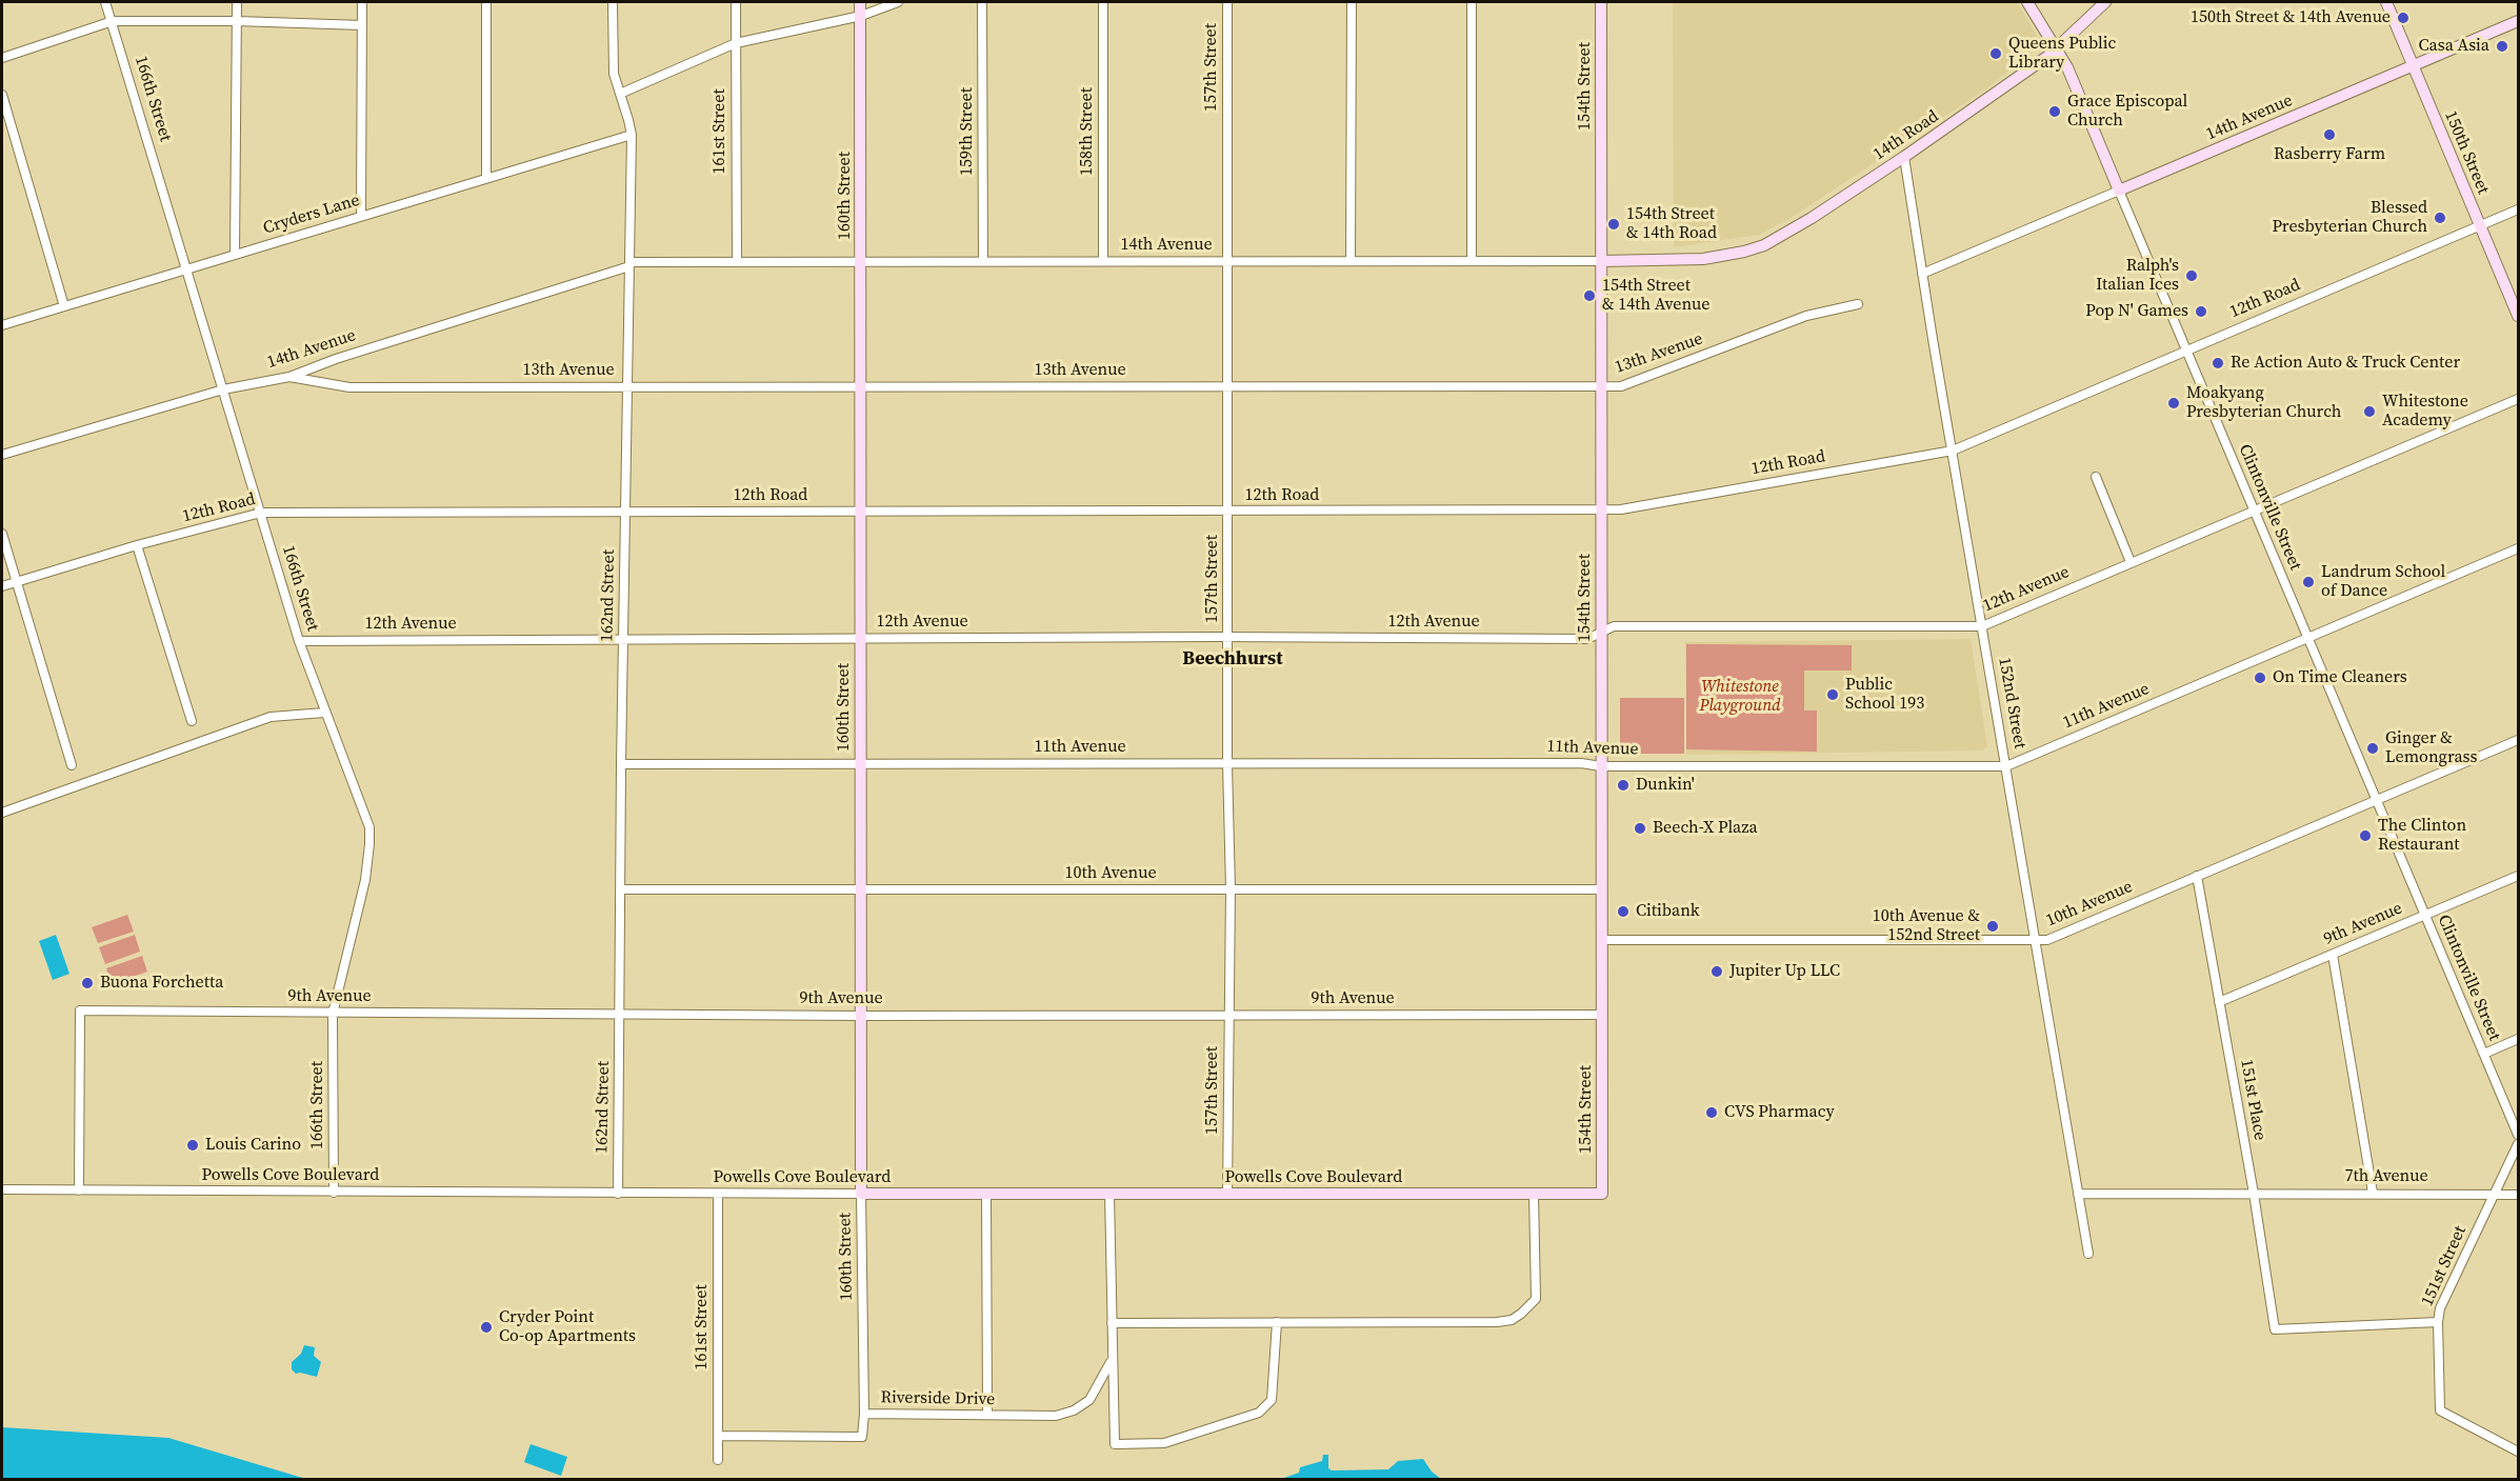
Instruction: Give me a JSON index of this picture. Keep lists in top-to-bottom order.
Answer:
{
  "streets": {
    "street": [
      "157th Street",
      "154th Street",
      "166th Street",
      "14th Avenue",
      "161st Street",
      "159th Street",
      "158th Street",
      "14th Road",
      "150th Street",
      "160th Street",
      "Cryders Lane",
      "12th Road",
      "13th Avenue",
      "Clintonville Street",
      "12th Avenue",
      "162nd Street",
      "152nd Street",
      "11th Avenue",
      "10th Avenue",
      "9th Avenue",
      "151st Place",
      "Powells Cove Boulevard",
      "7th Avenue",
      "151st Street",
      "Riverside Drive"
    ]
  },
  "crossings": [
    ["157th Street", "14th Avenue"],
    ["157th Street", "12th Road"],
    ["157th Street", "13th Avenue"],
    ["157th Street", "12th Avenue"],
    ["157th Street", "11th Avenue"],
    ["157th Street", "10th Avenue"],
    ["157th Street", "9th Avenue"],
    ["157th Street", "Powells Cove Boulevard"],
    ["154th Street", "14th Avenue"],
    ["154th Street", "12th Road"],
    ["154th Street", "13th Avenue"],
    ["154th Street", "12th Avenue"],
    ["154th Street", "11th Avenue"],
    ["154th Street", "10th Avenue"],
    ["154th Street", "9th Avenue"],
    ["154th Street", "Powells Cove Boulevard"],
    ["166th Street", "14th Avenue"],
    ["166th Street", "Cryders Lane"],
    ["166th Street", "12th Road"],
    ["166th Street", "12th Avenue"],
    ["166th Street", "9th Avenue"],
    ["166th Street", "Powells Cove Boulevard"],
    ["14th Avenue", "161st Street"],
    ["14th Avenue", "159th Street"],
    ["14th Avenue", "158th Street"],
    ["14th Avenue", "14th Road"],
    ["14th Avenue", "150th Street"],
    ["14th Avenue", "160th Street"],
    ["14th Avenue", "13th Avenue"],
    ["14th Avenue", "Clintonville Street"],
    ["14th Avenue", "162nd Street"],
    ["14th Avenue", "152nd Street"],
    ["161st Street", "Powells Cove Boulevard"],
    ["161st Street", "Riverside Drive"],
    ["14th Road", "Clintonville Street"],
    ["14th Road", "152nd Street"],
    ["150th Street", "12th Road"],
    ["160th Street", "12th Road"],
    ["160th Street", "13th Avenue"],
    ["160th Street", "12th Avenue"],
    ["160th Street", "11th Avenue"],
    ["160th Street", "10th Avenue"],
    ["160th Street", "9th Avenue"],
    ["160th Street", "Powells Cove Boulevard"],
    ["160th Street", "Riverside Drive"],
    ["Cryders Lane", "162nd Street"],
    ["12th Road", "Clintonville Street"],
    ["12th Road", "162nd Street"],
    ["12th Road", "152nd Street"],
    ["13th Avenue", "162nd Street"],
    ["Clintonville Street", "12th Avenue"],
    ["Clintonville Street", "11th Avenue"],
    ["Clintonville Street", "10th Avenue"],
    ["Clintonville Street", "9th Avenue"],
    ["12th Avenue", "162nd Street"],
    ["12th Avenue", "152nd Street"],
    ["162nd Street", "11th Avenue"],
    ["162nd Street", "10th Avenue"],
    ["162nd Street", "9th Avenue"],
    ["162nd Street", "Powells Cove Boulevard"],
    ["152nd Street", "11th Avenue"],
    ["152nd Street", "10th Avenue"],
    ["10th Avenue", "151st Place"],
    ["9th Avenue", "151st Place"],
    ["9th Avenue", "Powells Cove Boulevard"],
    ["151st Place", "7th Avenue"],
    ["151st Place", "151st Street"],
    ["7th Avenue", "151st Street"]
  ],
  "districts": ["Beechhurst"],
  "parks": ["Whitestone Playground"],
  "places": [
    "150th Street & 14th Avenue",
    "Casa Asia",
    "Queens Public Library",
    "Grace Episcopal Church",
    "Rasberry Farm",
    "Blessed Presbyterian Church",
    "154th Street & 14th Road",
    "Ralph's Italian Ices",
    "154th Street & 14th Avenue",
    "Pop N' Games",
    "Re Action Auto & Truck Center",
    "Moakyang Presbyterian Church",
    "Whitestone Academy",
    "Landrum School of Dance",
    "On Time Cleaners",
    "Public School 193",
    "Ginger & Lemongrass",
    "Dunkin'",
    "Beech-X Plaza",
    "The Clinton Restaurant",
    "Citibank",
    "10th Avenue & 152nd Street",
    "Jupiter Up LLC",
    "Buona Forchetta",
    "CVS Pharmacy",
    "Louis Carino",
    "Cryder Point Co-op Apartments"
  ]
}
